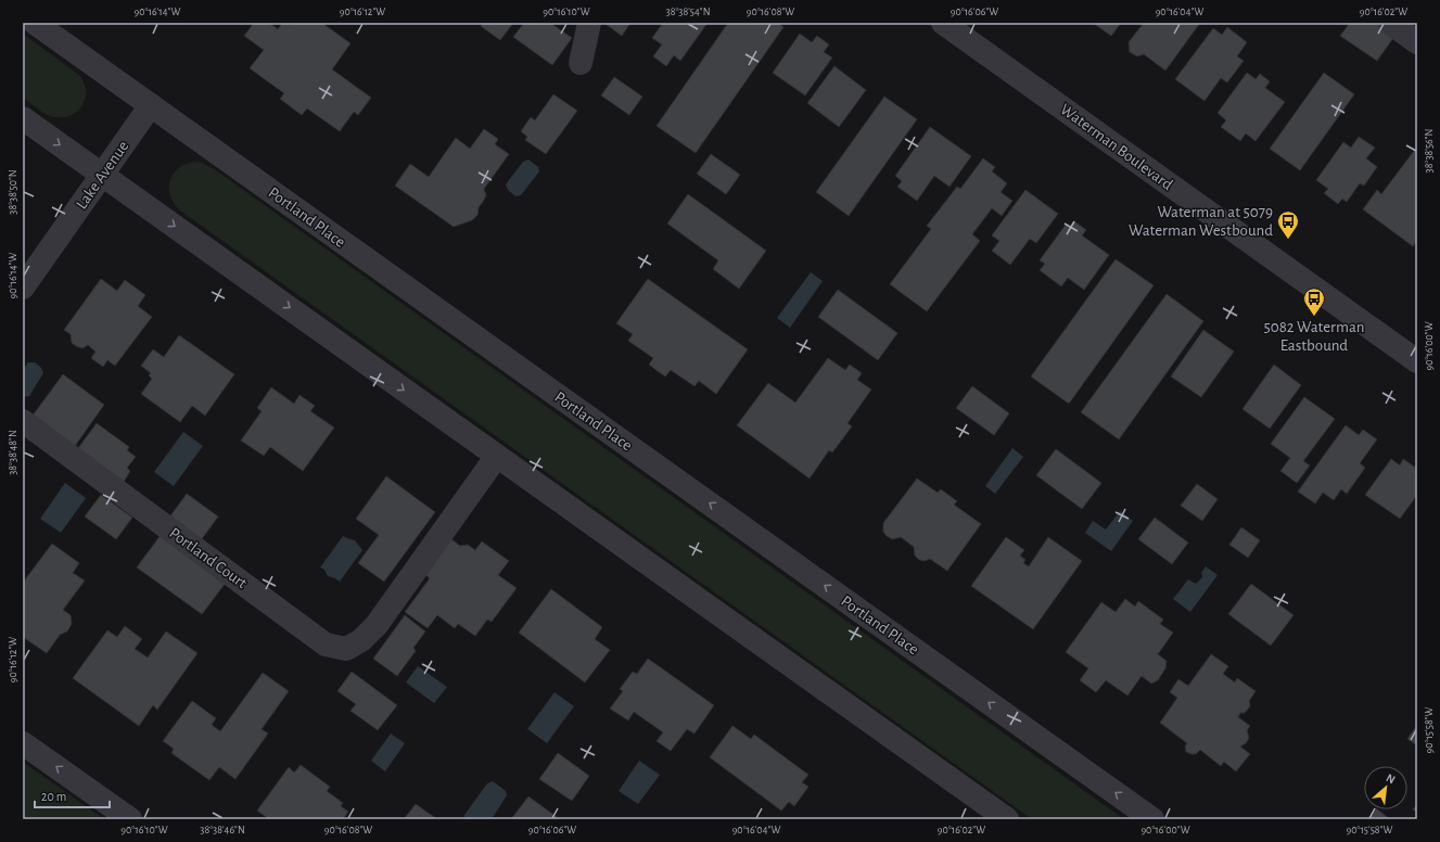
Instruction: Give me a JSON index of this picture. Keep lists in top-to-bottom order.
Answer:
{
  "streets": {
    "street": [
      "Waterman Boulevard",
      "Lake Avenue",
      "Portland Place",
      "Portland Court"
    ]
  },
  "crossings": [
    ["Lake Avenue", "Portland Place"]
  ],
  "places": {
    "bus stop": ["Waterman at 5079 Waterman Westbound", "5082 Waterman Eastbound"]
  },
  "scale_bar": "20 m",
  "north": "top right",
  "coordinates": [
    "90°16'14\"W",
    "90°16'12\"W",
    "90°16'10\"W",
    "38°38'54\"N",
    "90°16'08\"W",
    "90°16'06\"W",
    "90°16'04\"W",
    "90°16'02\"W",
    "38°38'56\"N",
    "38°38'50\"N",
    "90°16'00\"W",
    "38°38'48\"N",
    "90°15'58\"W",
    "38°38'46\"N"
  ]
}
